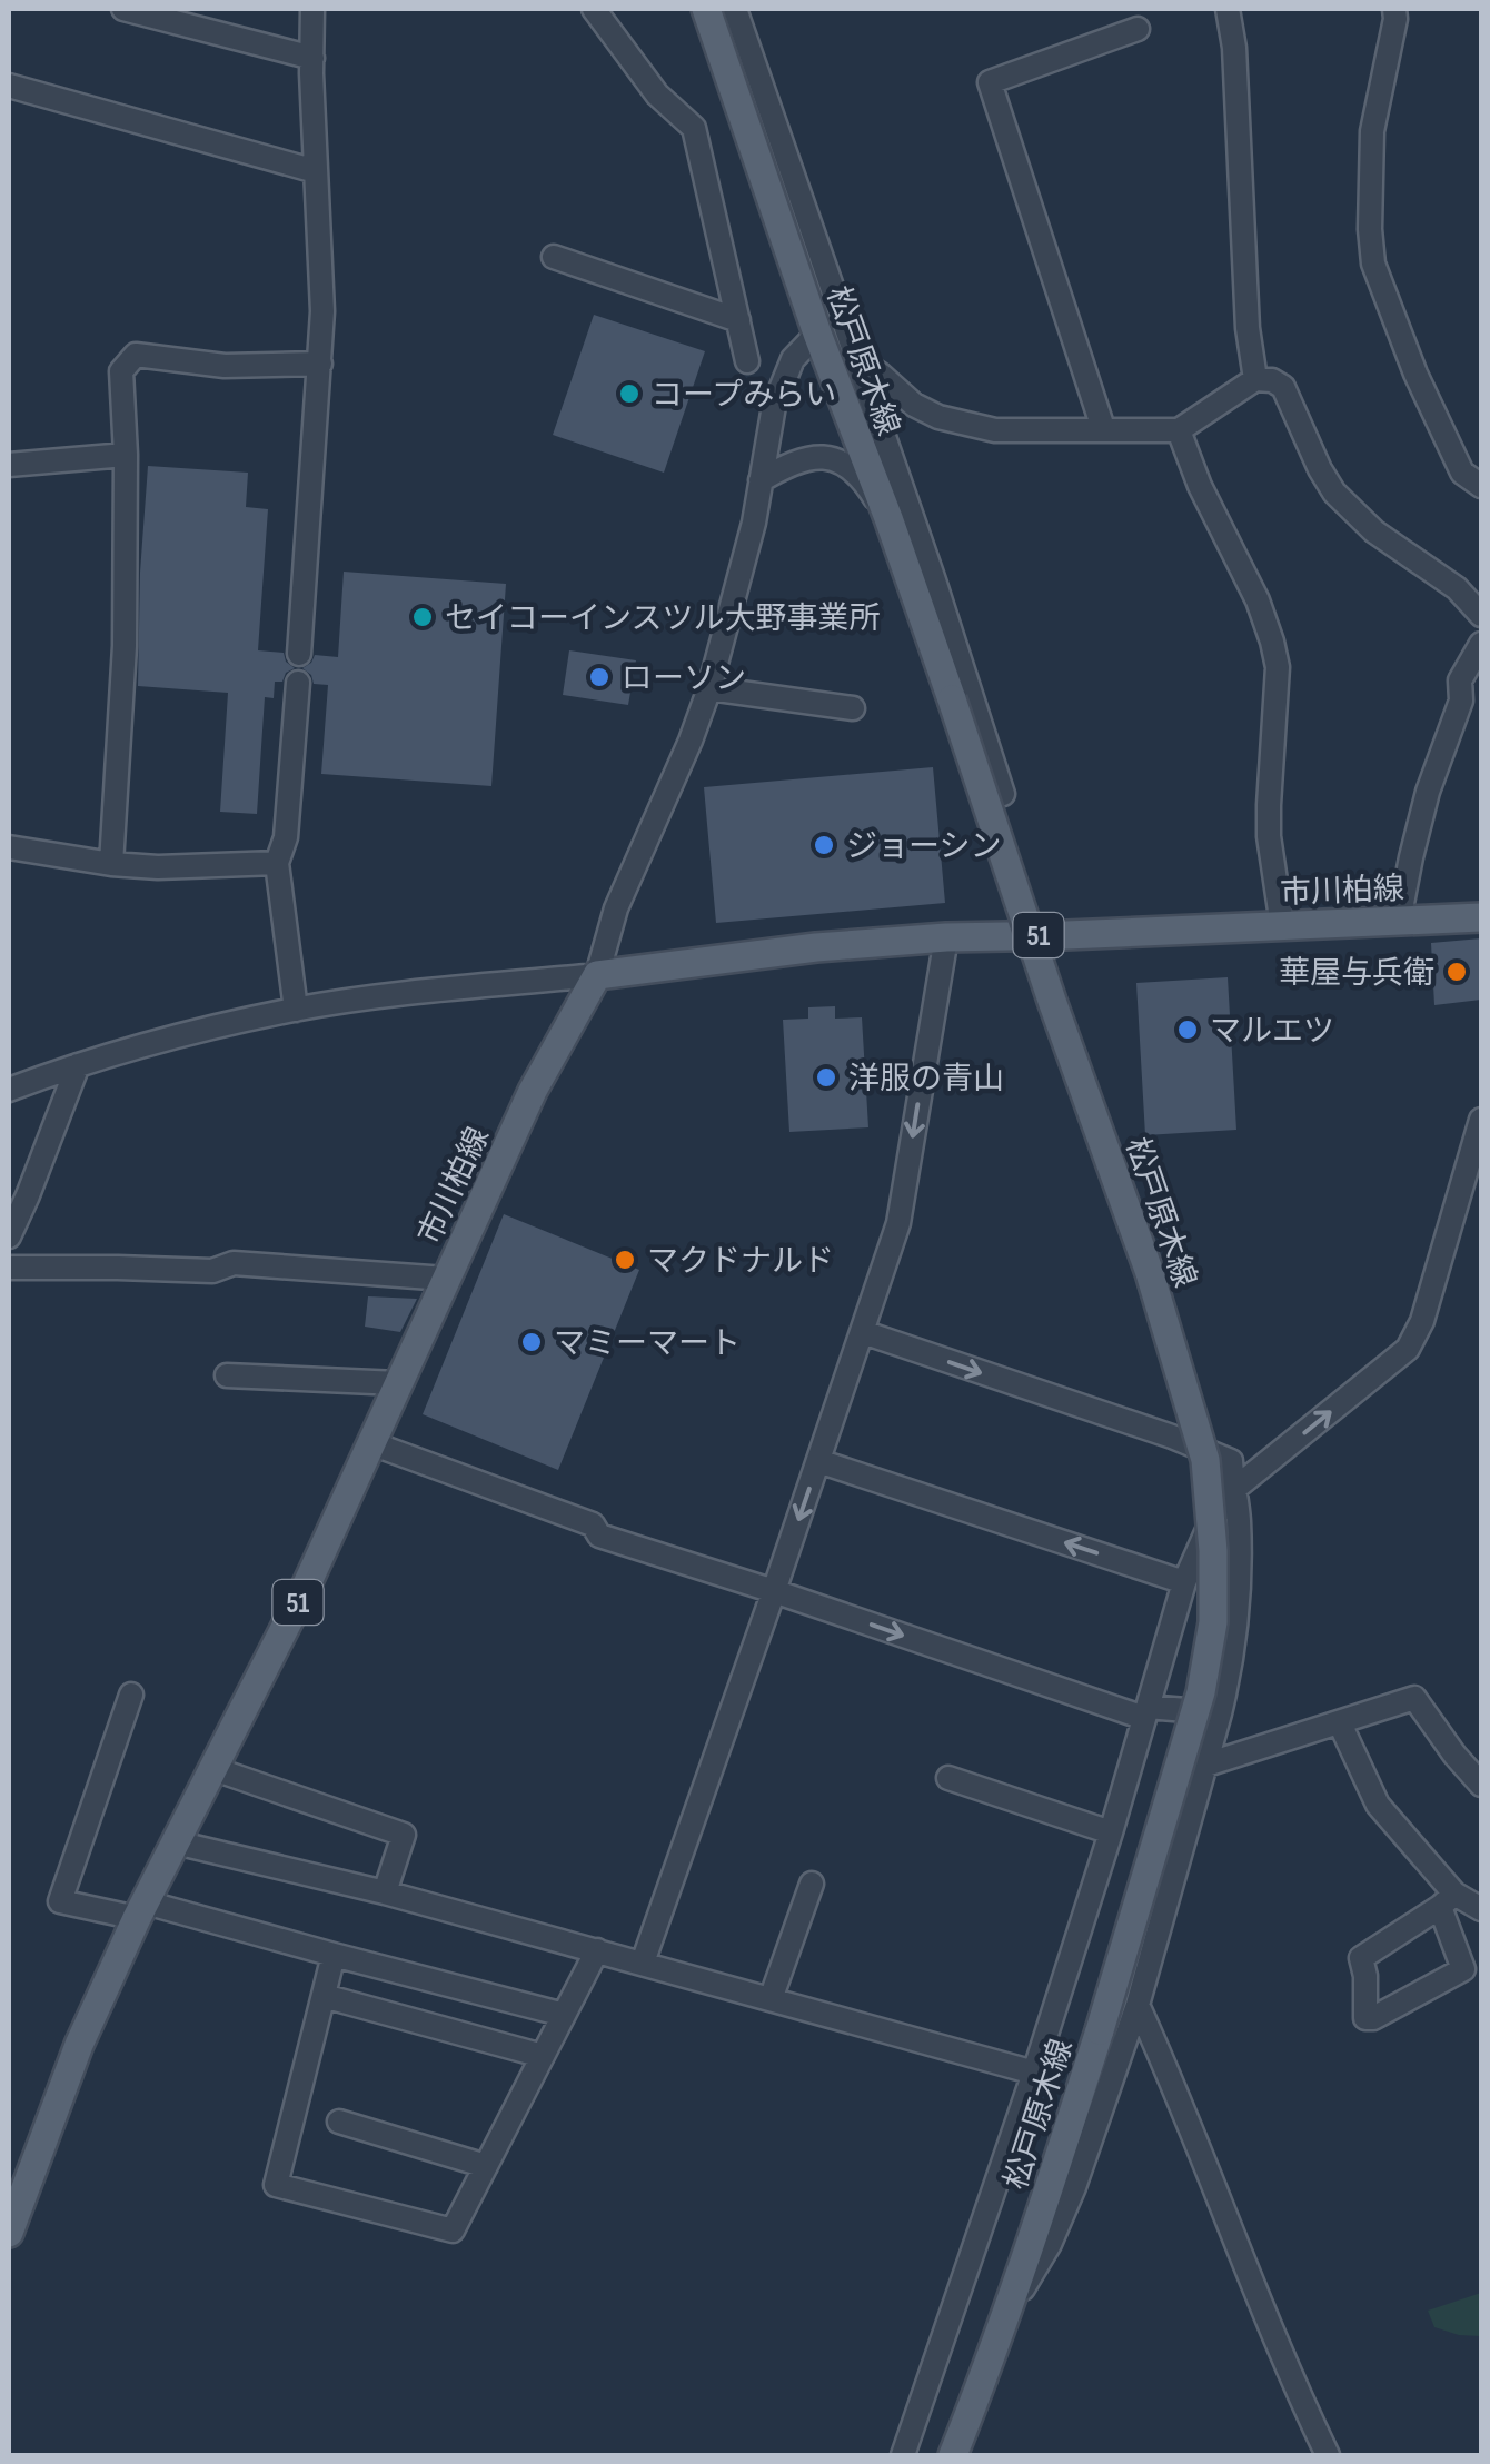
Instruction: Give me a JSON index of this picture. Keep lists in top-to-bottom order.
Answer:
{
  "streets": {
    "main road": ["松戸原木線", "市川柏線", "51"]
  },
  "places": [
    "コープみらい",
    "セイコーインスツル大野事業所",
    "ローソン",
    "ジョーシン",
    "華屋与兵衛",
    "マルエツ",
    "洋服の青山",
    "マクドナルド",
    "マミーマート"
  ]
}
